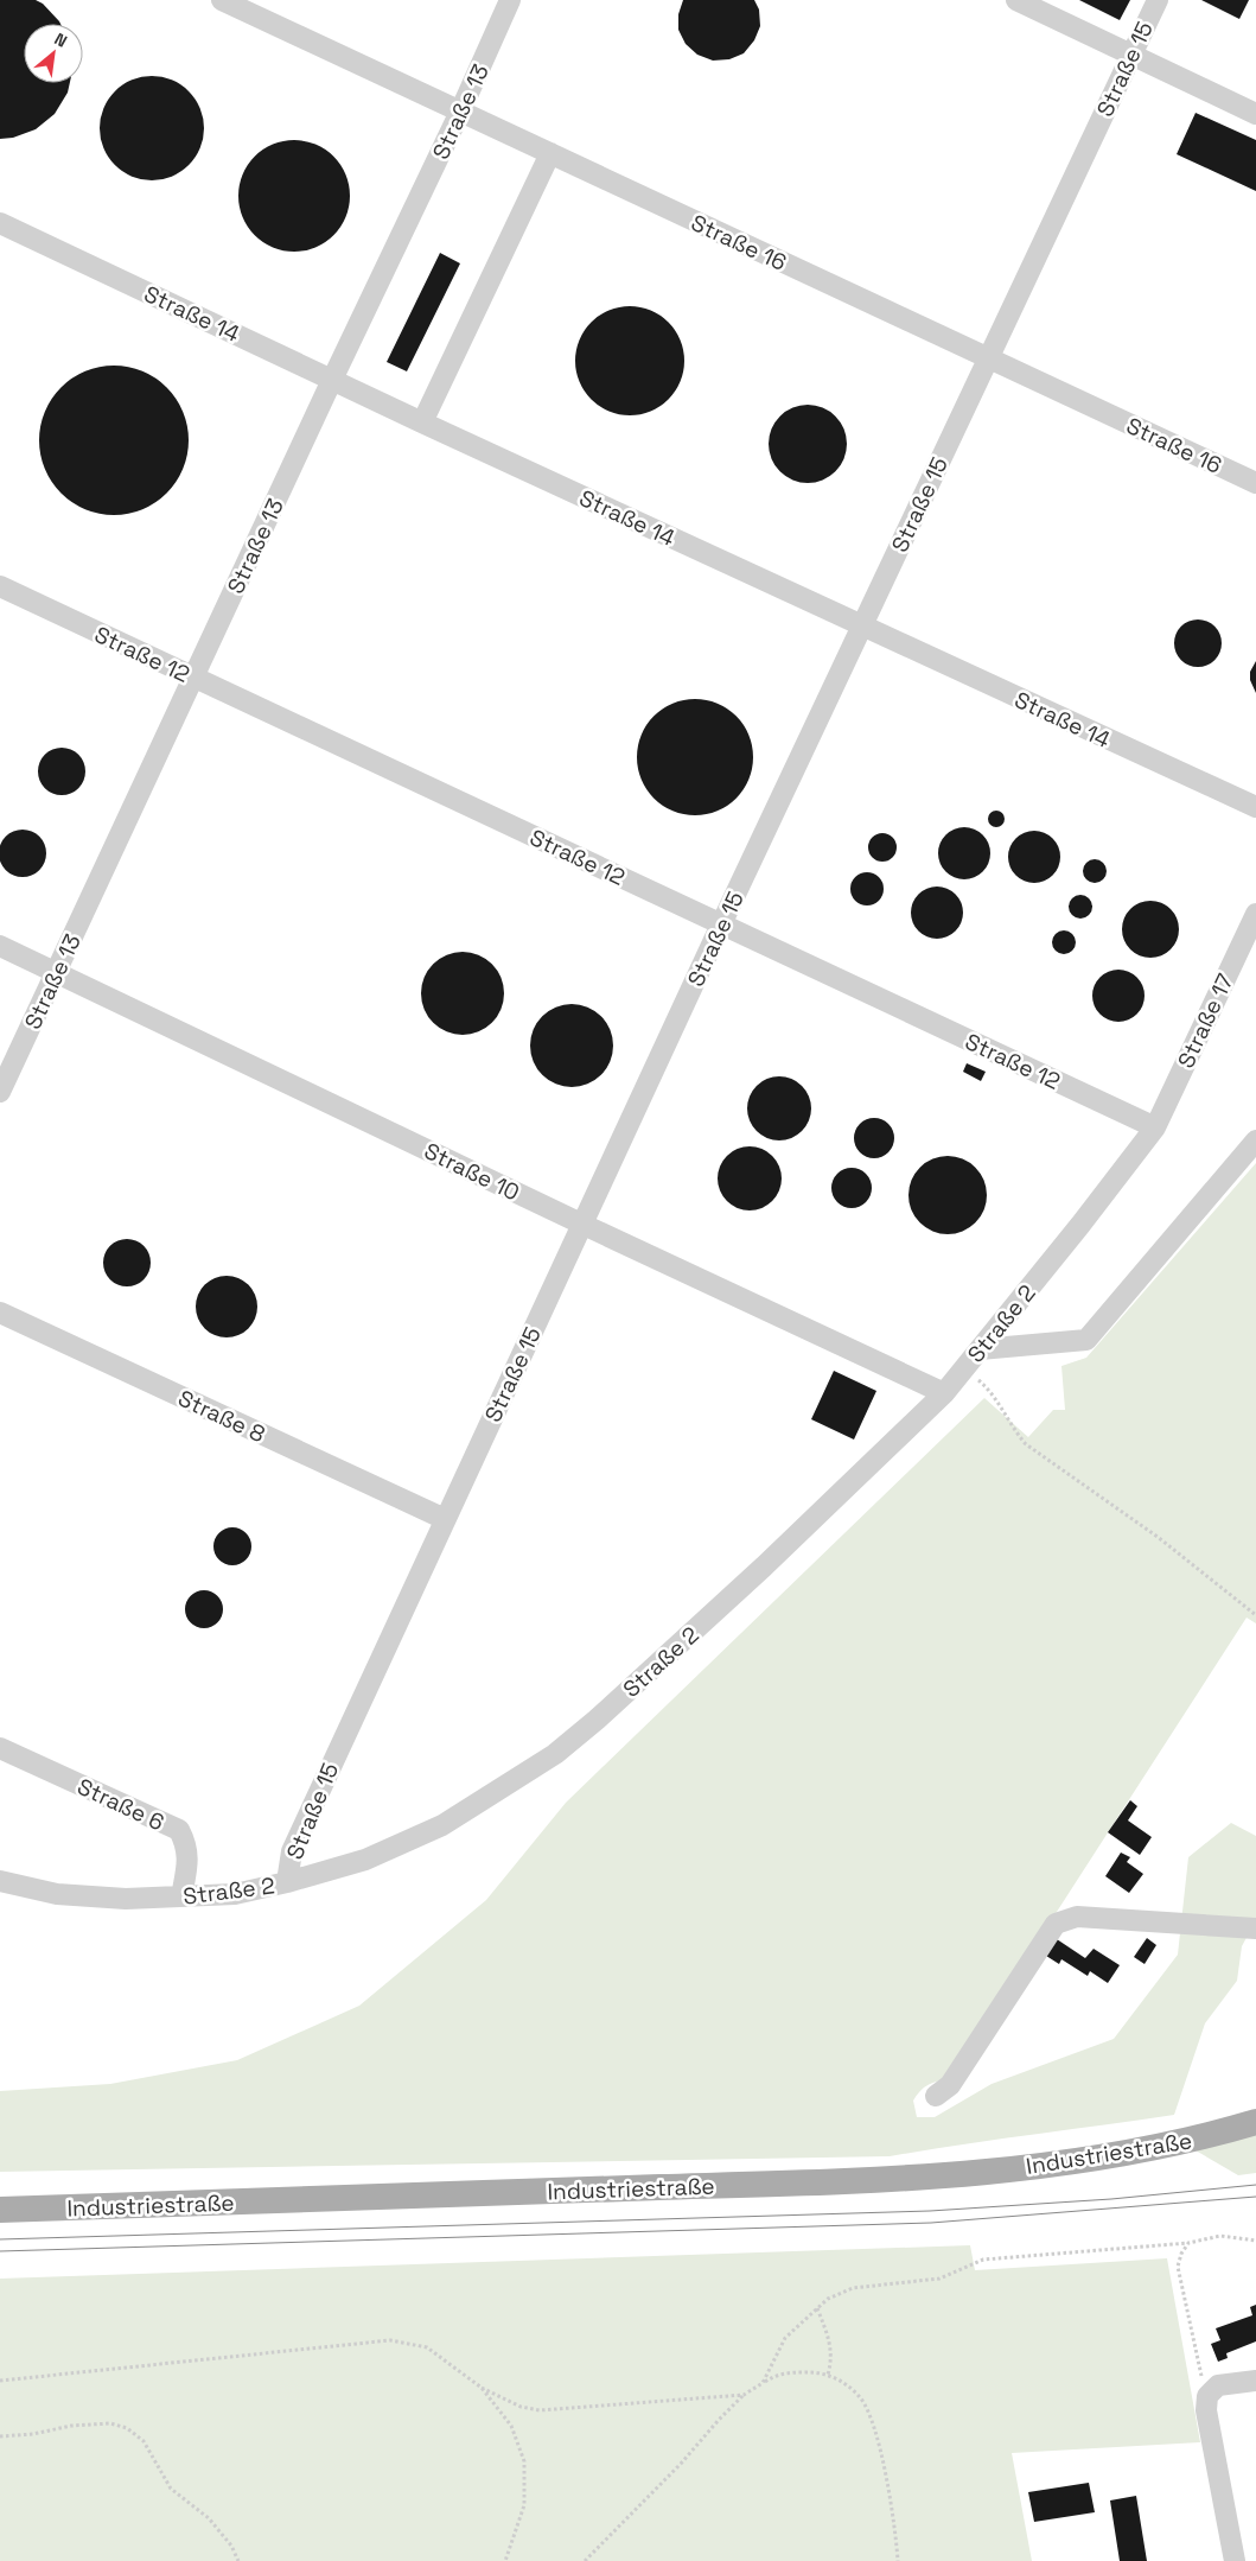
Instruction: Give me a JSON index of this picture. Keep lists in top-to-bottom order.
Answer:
{
  "streets": {
    "main road": ["Industriestraße"],
    "street": [
      "Straße 15",
      "Straße 13",
      "Straße 16",
      "Straße 14",
      "Straße 12",
      "Straße 17",
      "Straße 10",
      "Straße 2",
      "Straße 8",
      "Straße 6"
    ]
  },
  "crossings": [
    ["Straße 15", "Straße 16"],
    ["Straße 15", "Straße 14"],
    ["Straße 15", "Straße 12"],
    ["Straße 15", "Straße 10"],
    ["Straße 15", "Straße 2"],
    ["Straße 15", "Straße 8"],
    ["Straße 13", "Straße 16"],
    ["Straße 13", "Straße 14"],
    ["Straße 13", "Straße 12"],
    ["Straße 13", "Straße 10"],
    ["Straße 12", "Straße 17"],
    ["Straße 12", "Straße 2"],
    ["Straße 17", "Straße 2"],
    ["Straße 10", "Straße 2"],
    ["Straße 2", "Straße 6"]
  ],
  "north": "top right"
}
